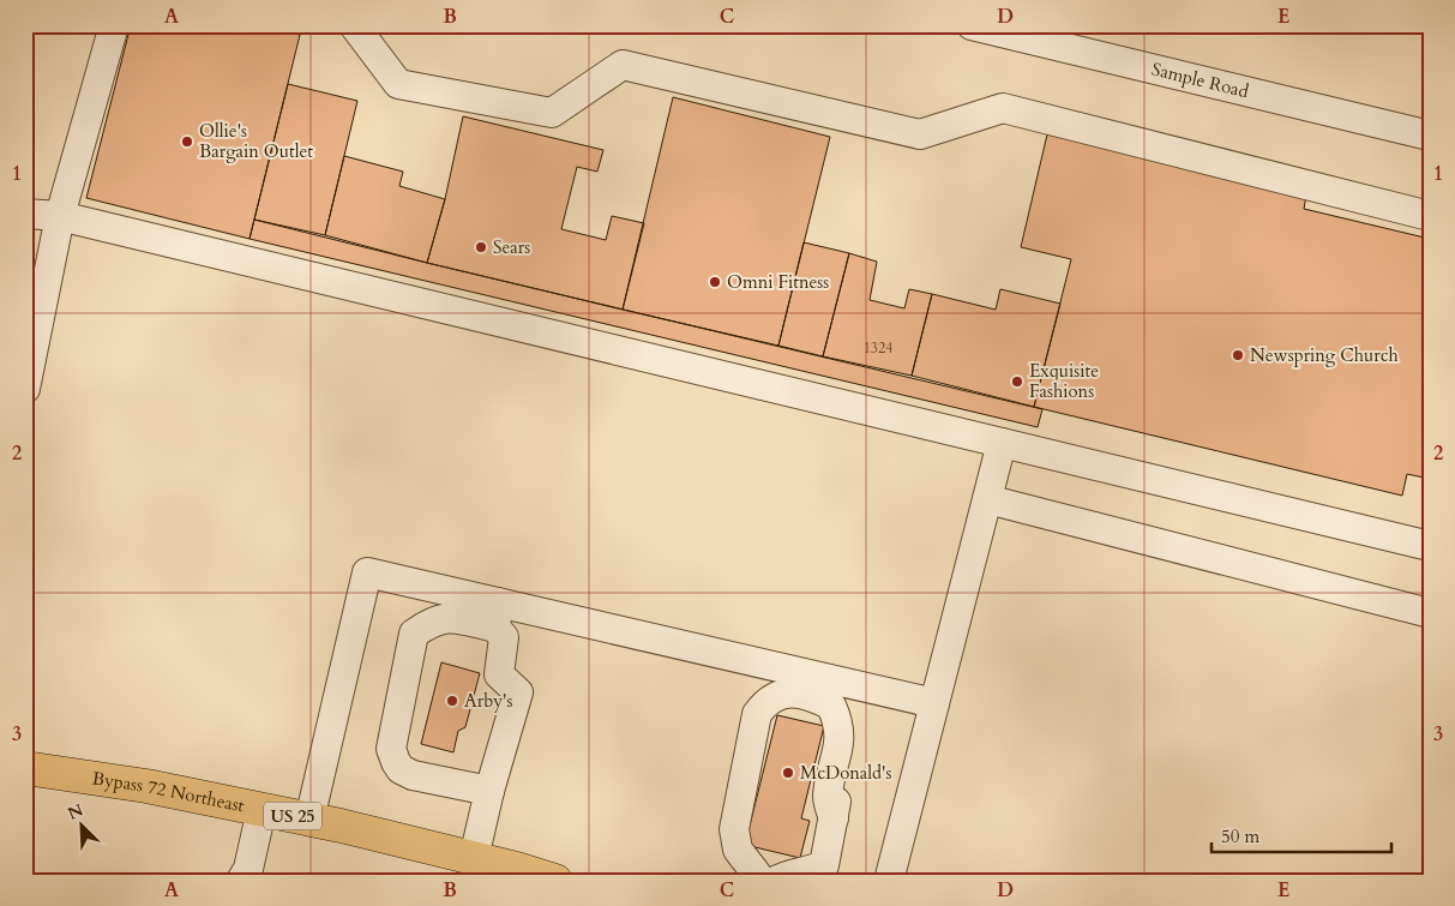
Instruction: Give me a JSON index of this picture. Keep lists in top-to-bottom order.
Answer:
{
  "streets": {
    "highway": ["Bypass 72 Northeast", "US 25"],
    "street": ["Sample Road"]
  },
  "places": [
    "Ollie's Bargain Outlet",
    "Sears",
    "Omni Fitness",
    "Newspring Church",
    "Exquisite Fashions",
    "Arby's",
    "McDonald's"
  ],
  "house_numbers": ["1324"],
  "scale_bar": "50 m",
  "north": "top left",
  "grid": {
    "columns": [
      "A",
      "B",
      "C",
      "D",
      "E"
    ],
    "rows": ["1", "2", "3"]
  }
}
